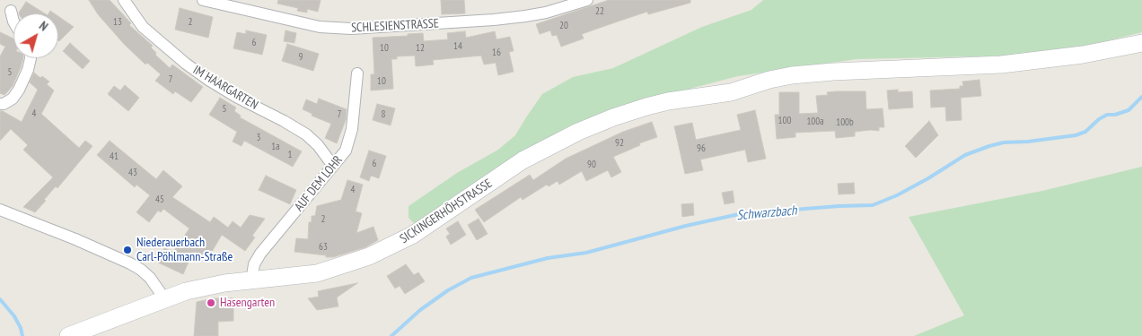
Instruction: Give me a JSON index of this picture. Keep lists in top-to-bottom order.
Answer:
{
  "streets": {
    "main road": ["SICKINGERHÖHSTRASSE"],
    "street": ["SCHLESIENSTRASSE", "IM HAARGARTEN", "AUF DEM LOHR"]
  },
  "crossings": [
    ["IM HAARGARTEN", "AUF DEM LOHR"],
    ["AUF DEM LOHR", "SICKINGERHÖHSTRASSE"]
  ],
  "water": ["Schwarzbach"],
  "places": ["Niederauerbach Carl-Pöhlmann-Straße", "Hasengarten"],
  "house_numbers": [
    "22",
    "13",
    "2",
    "20",
    "6",
    "14",
    "10",
    "12",
    "16",
    "9",
    "5",
    "7",
    "10",
    "5",
    "4",
    "7",
    "8",
    "100",
    "100a",
    "100b",
    "3",
    "92",
    "1a",
    "96",
    "1",
    "41",
    "6",
    "90",
    "43",
    "4",
    "45",
    "2",
    "63"
  ],
  "north": "top right"
}
